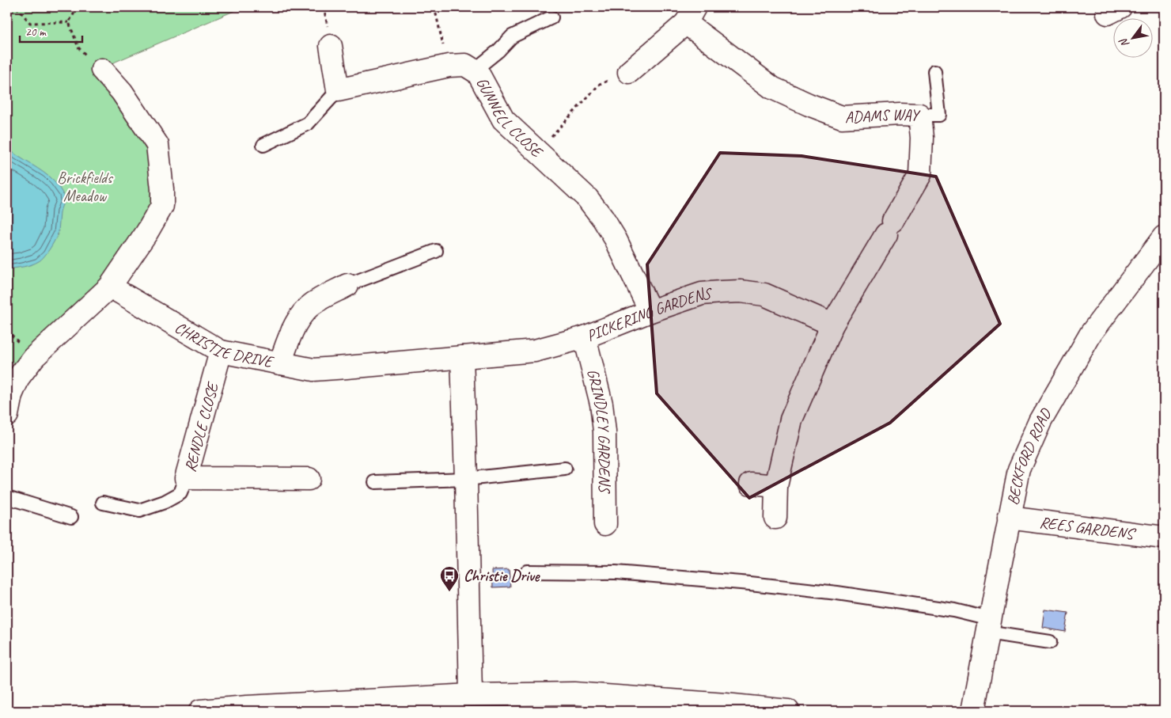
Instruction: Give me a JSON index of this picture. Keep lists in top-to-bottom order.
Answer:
{
  "streets": {
    "street": [
      "GUNNELL CLOSE",
      "ADAMS WAY",
      "PICKERING GARDENS",
      "CHRISTIE DRIVE",
      "RENDLE CLOSE",
      "GRINDLEY GARDENS",
      "BECKFORD ROAD",
      "REES GARDENS"
    ]
  },
  "crossings": [
    ["GUNNELL CLOSE", "PICKERING GARDENS"],
    ["ADAMS WAY", "PICKERING GARDENS"],
    ["PICKERING GARDENS", "CHRISTIE DRIVE"],
    ["PICKERING GARDENS", "GRINDLEY GARDENS"],
    ["CHRISTIE DRIVE", "RENDLE CLOSE"],
    ["BECKFORD ROAD", "REES GARDENS"]
  ],
  "parks": ["Brickfields Meadow"],
  "places": {
    "bus stop": ["Christie Drive"]
  },
  "scale_bar": "20 m",
  "north": "bottom left"
}
